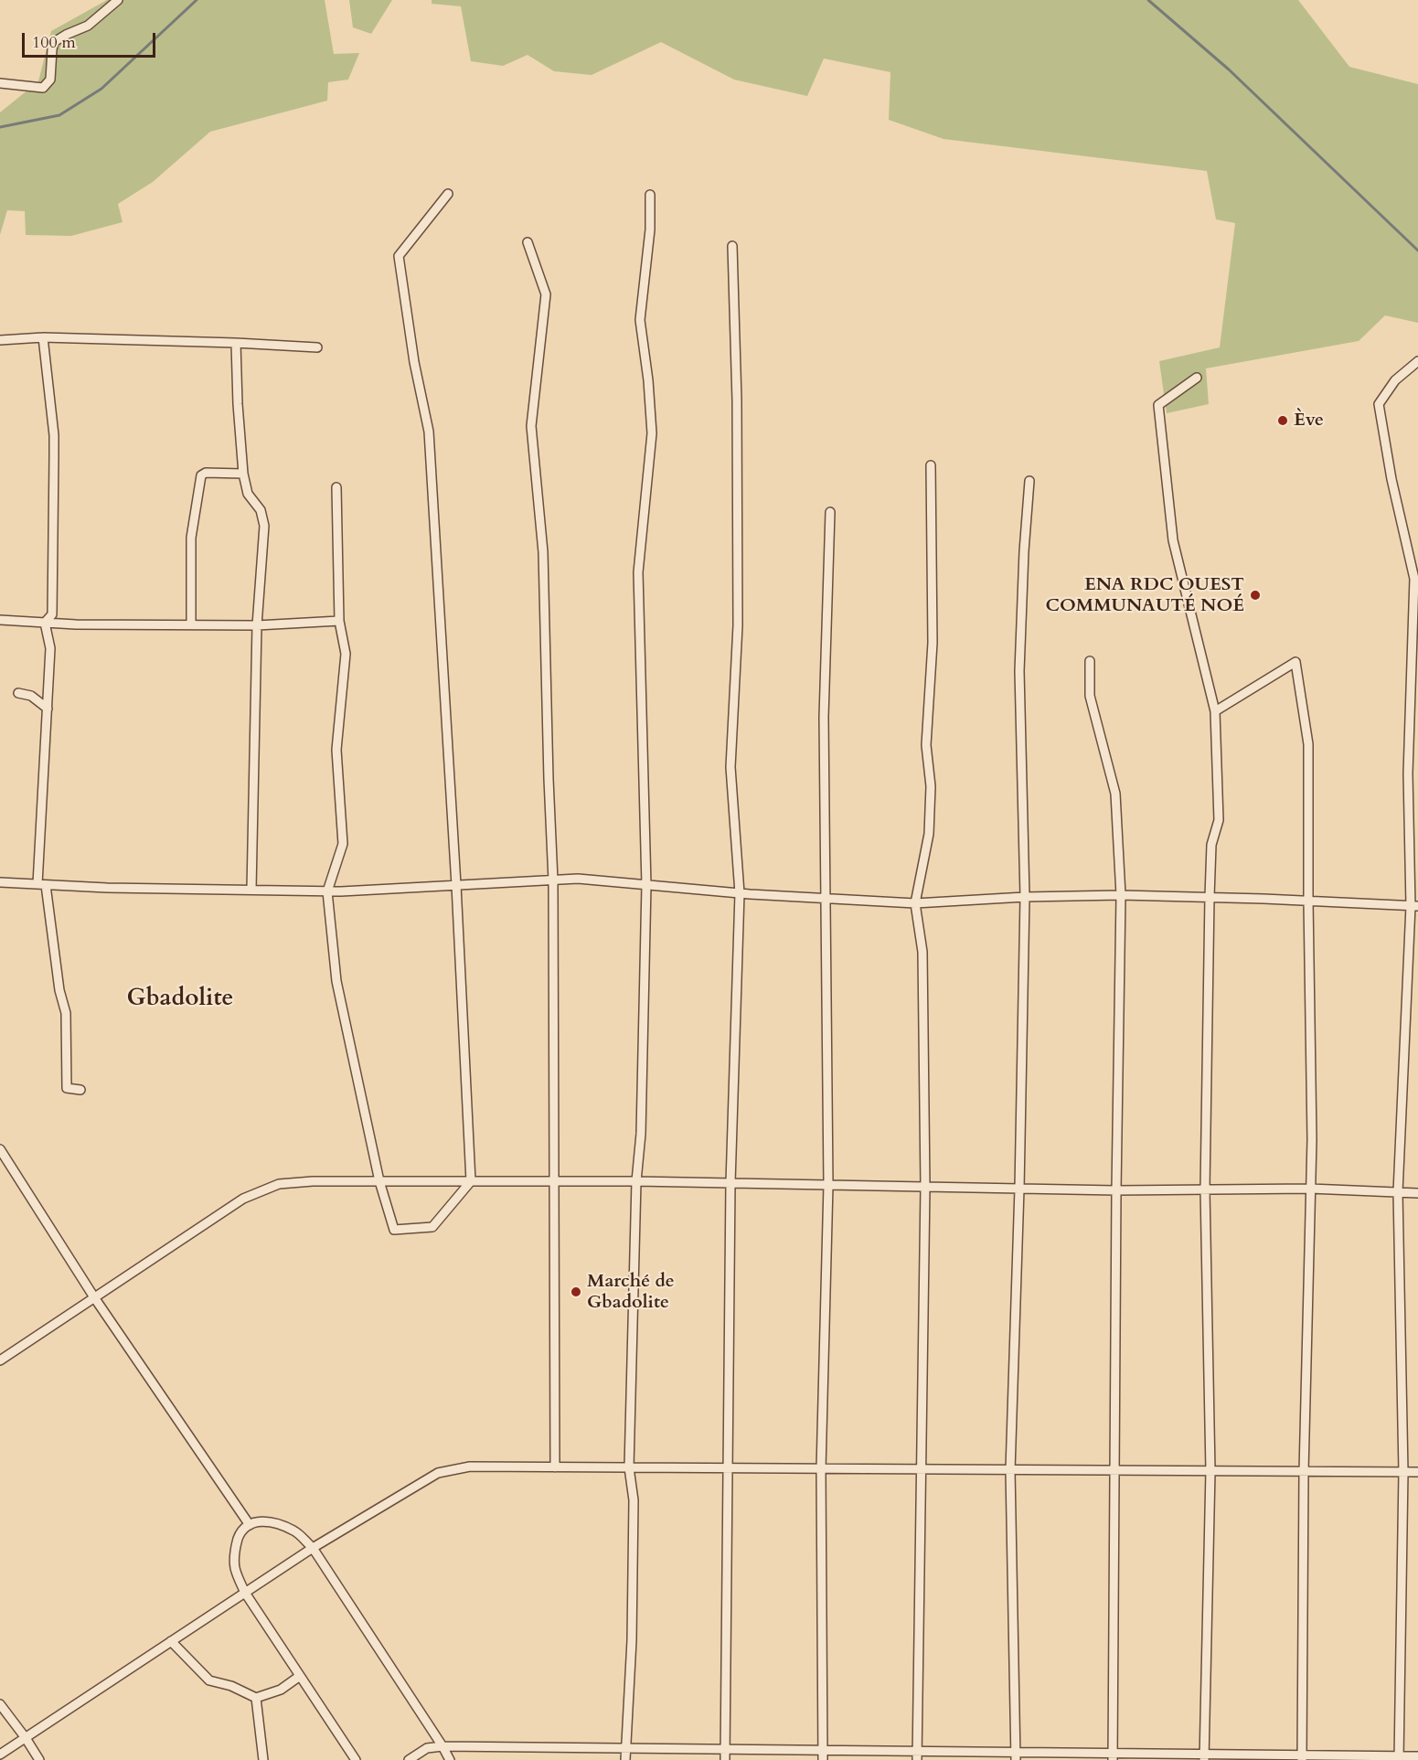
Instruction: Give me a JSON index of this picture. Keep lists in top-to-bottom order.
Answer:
{
  "districts": ["Gbadolite"],
  "places": ["Ève", "ENA RDC OUEST COMMUNAUTÉ NOÉ", "Marché de Gbadolite"],
  "scale_bar": "100 m"
}
